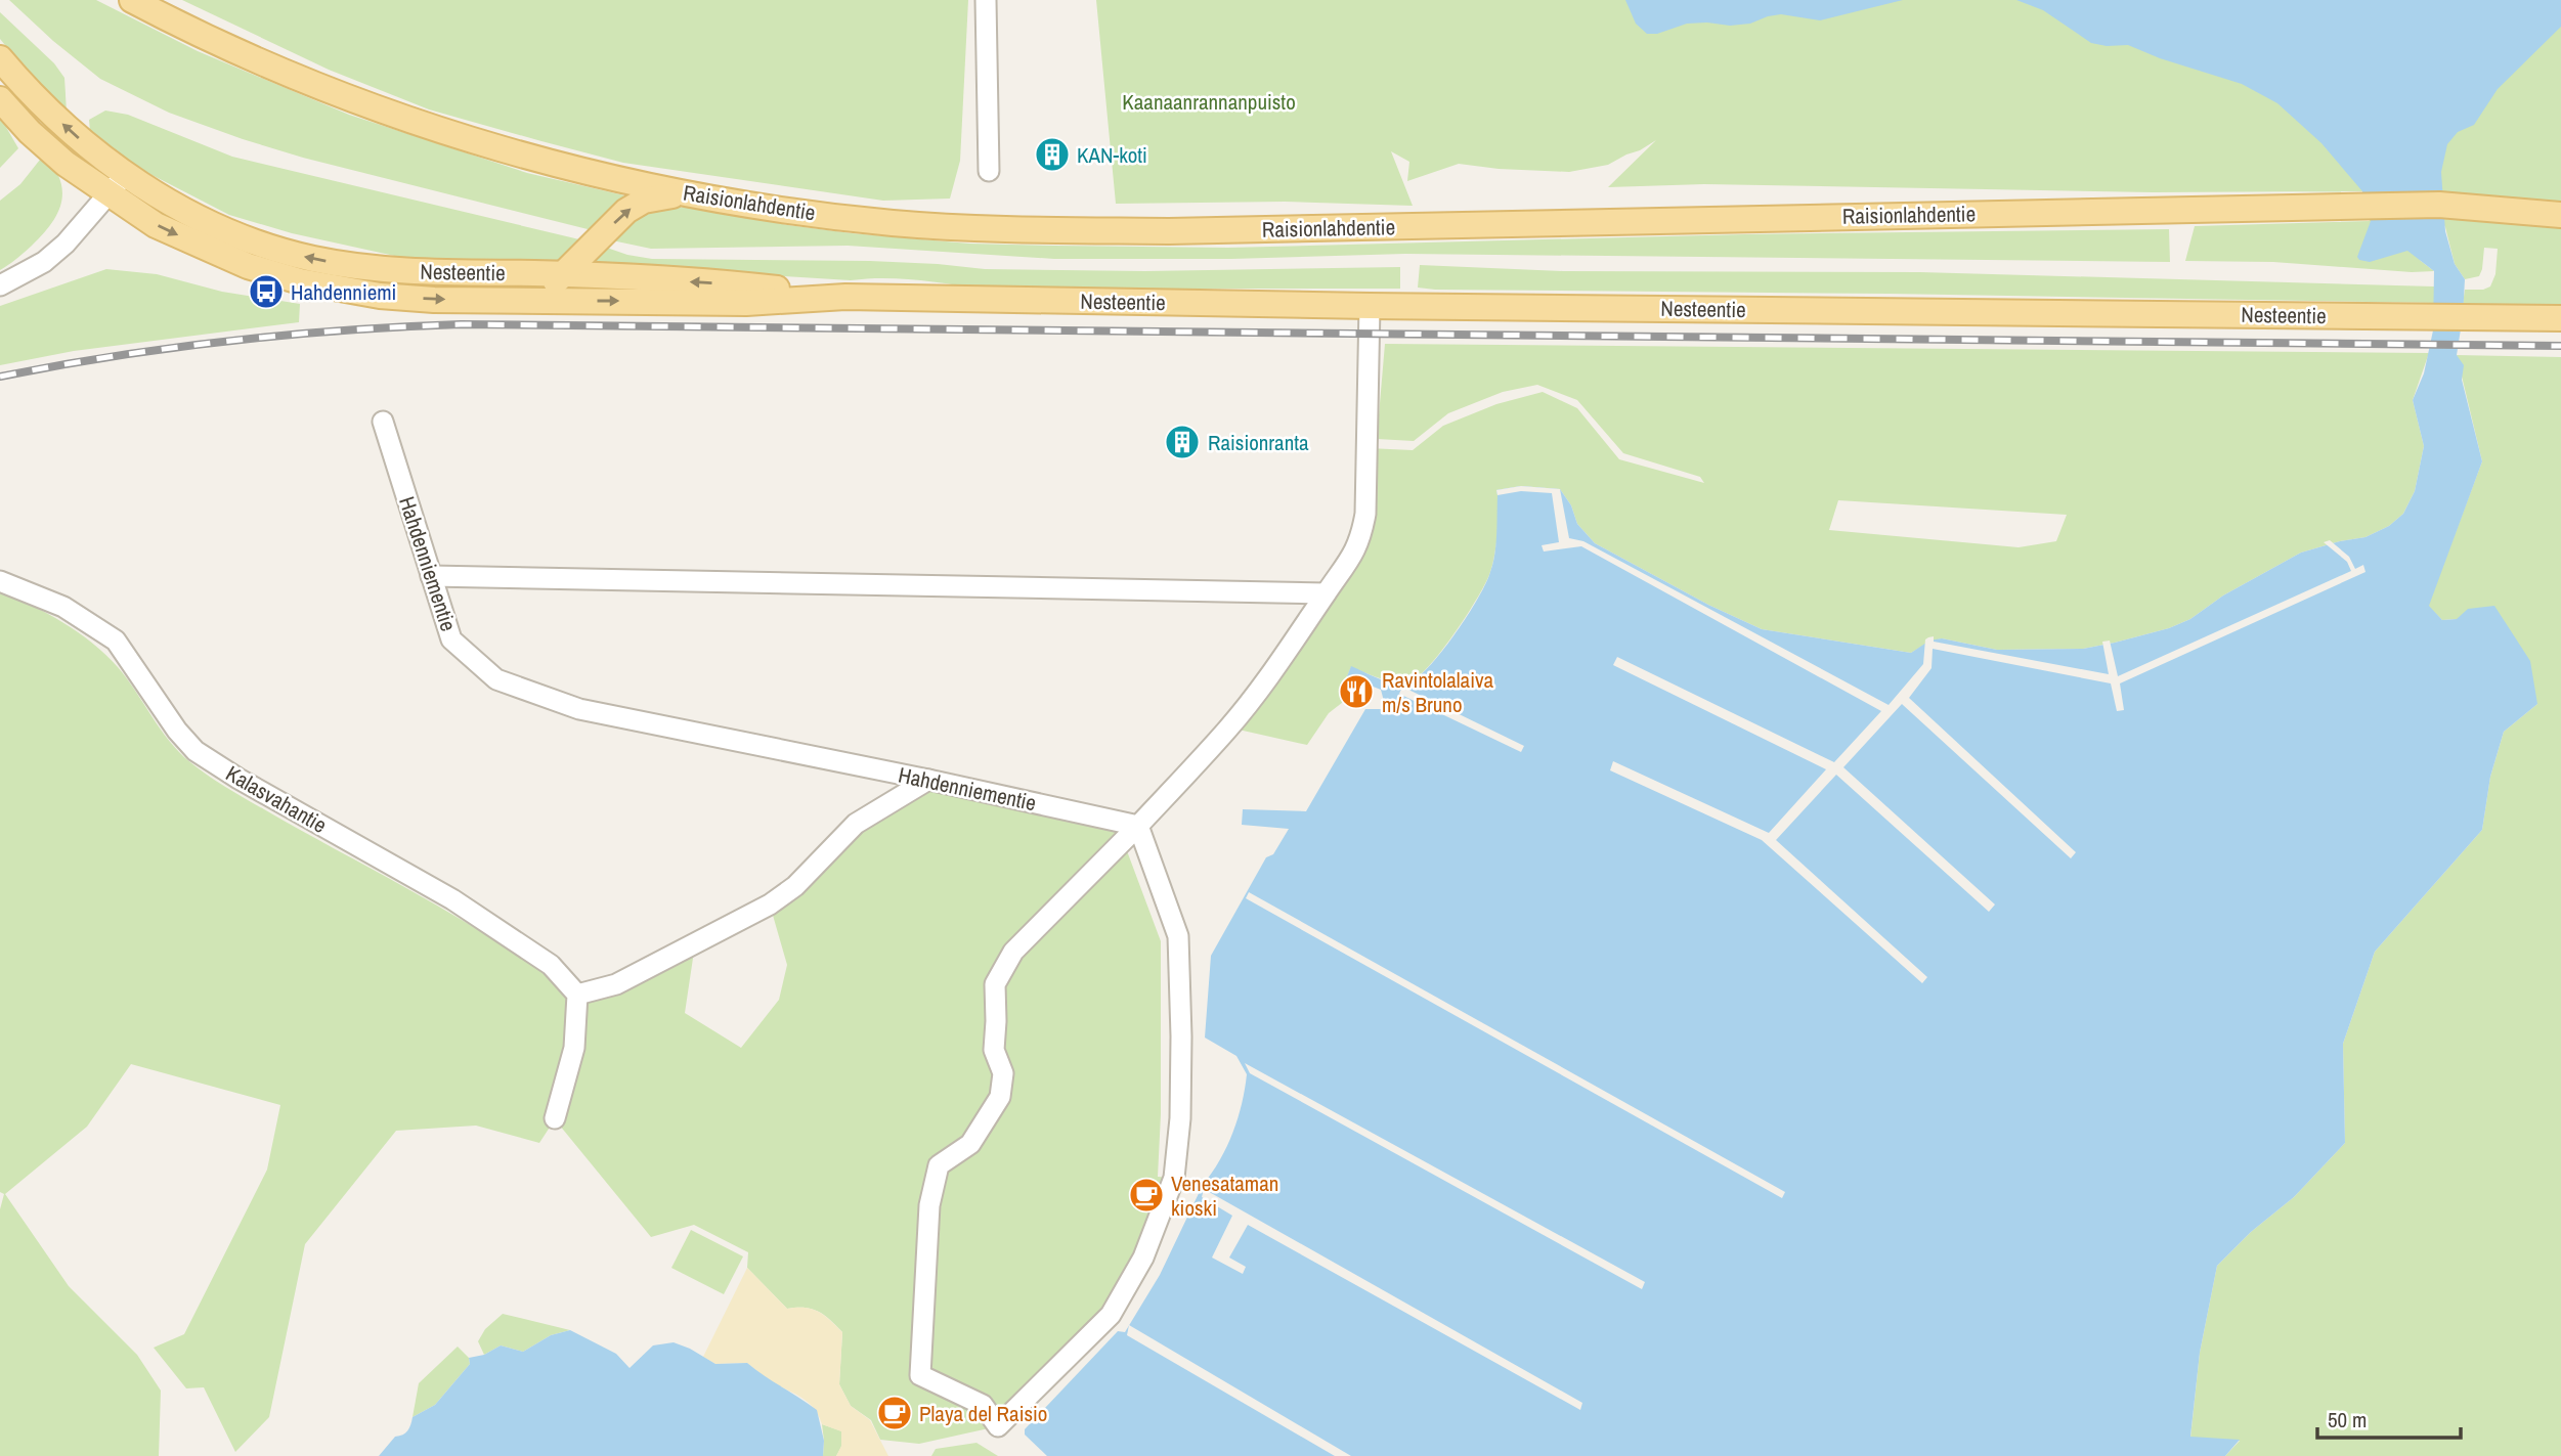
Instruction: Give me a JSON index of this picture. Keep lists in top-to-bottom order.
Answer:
{
  "streets": {
    "main road": ["Raisionlahdentie", "Nesteentie"],
    "street": ["Hahdenniementie", "Kalasvahantie"]
  },
  "parks": ["Kaanaanrannanpuisto"],
  "places": {
    "building": ["KAN-koti", "Raisionranta"],
    "bus stop": ["Hahdenniemi"],
    "restaurant": ["Ravintolalaiva m/s Bruno"],
    "cafe": ["Venesataman kioski", "Playa del Raisio"]
  },
  "scale_bar": "50 m"
}
